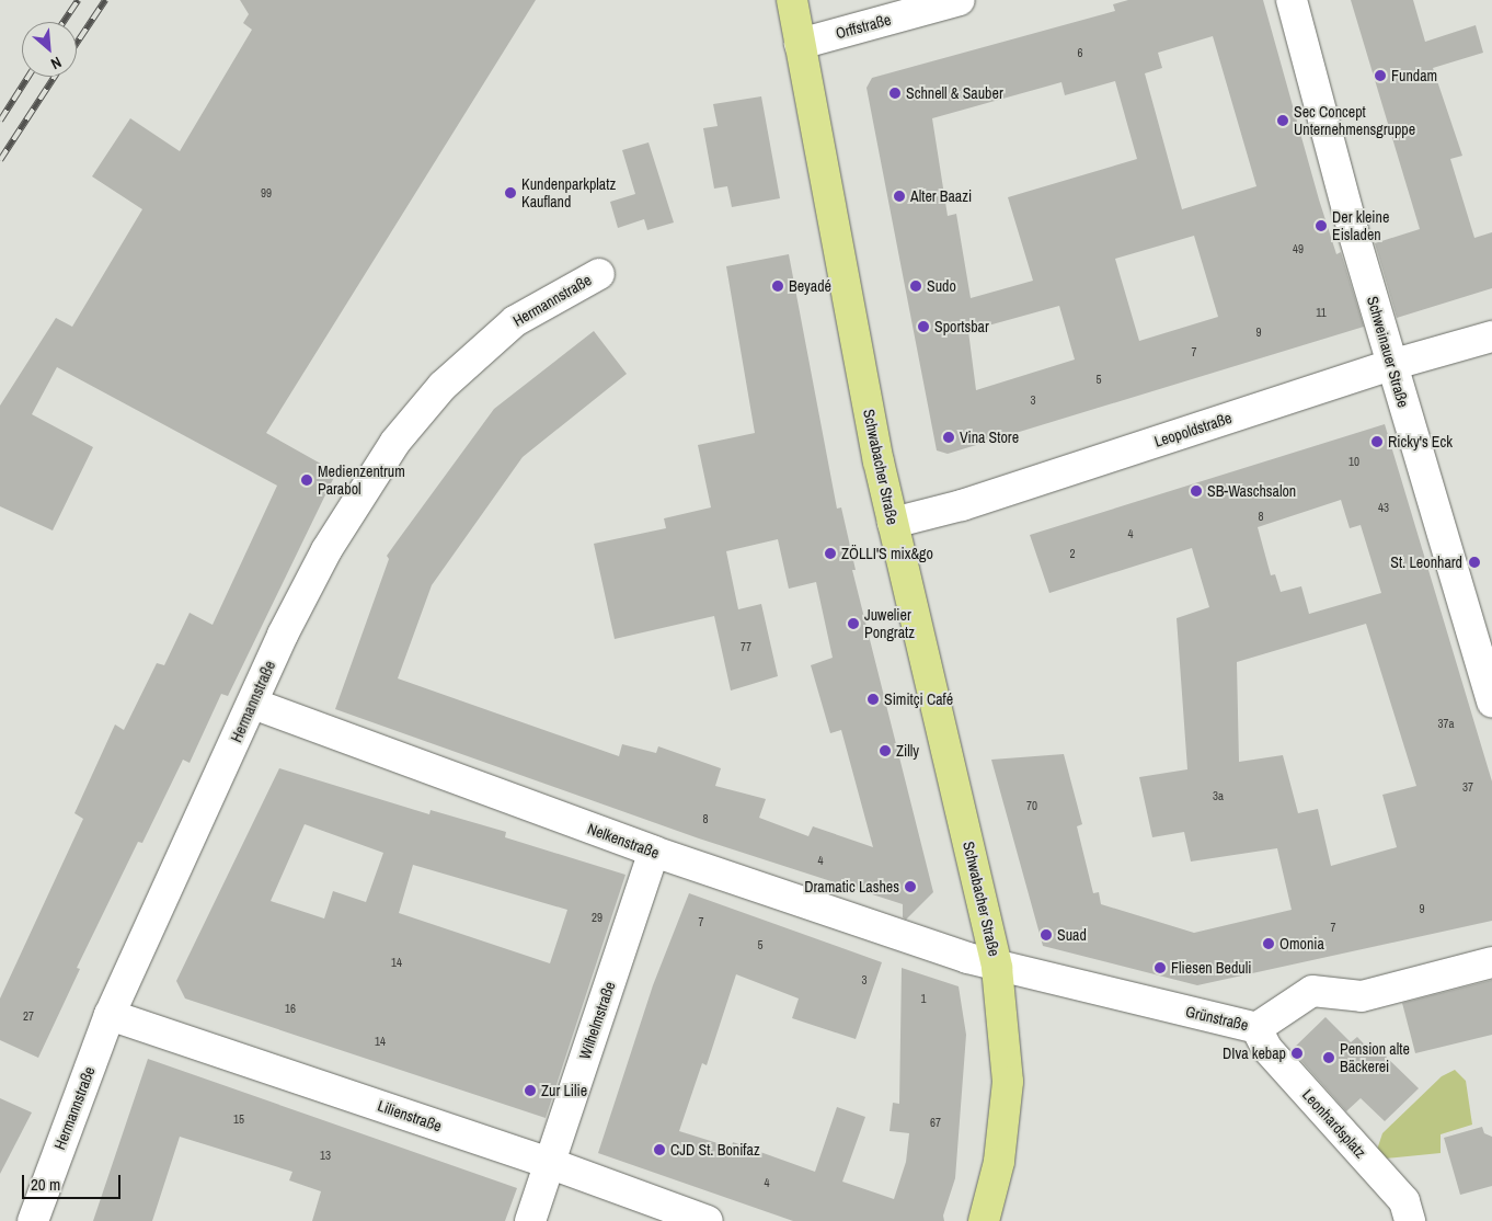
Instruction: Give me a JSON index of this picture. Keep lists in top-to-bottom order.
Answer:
{
  "streets": {
    "main road": ["Schwabacher Straße"],
    "street": [
      "Orffstraße",
      "Hermannstraße",
      "Schweinauer Straße",
      "Leopoldstraße",
      "Nelkenstraße",
      "Grünstraße",
      "Wilhelmstraße",
      "Lilienstraße",
      "Leonhardsplatz"
    ]
  },
  "crossings": [
    ["Orffstraße", "Schwabacher Straße"],
    ["Hermannstraße", "Nelkenstraße"],
    ["Hermannstraße", "Lilienstraße"],
    ["Schweinauer Straße", "Leopoldstraße"],
    ["Leopoldstraße", "Schwabacher Straße"],
    ["Schwabacher Straße", "Nelkenstraße"],
    ["Schwabacher Straße", "Grünstraße"],
    ["Nelkenstraße", "Grünstraße"],
    ["Nelkenstraße", "Wilhelmstraße"],
    ["Grünstraße", "Leonhardsplatz"],
    ["Wilhelmstraße", "Lilienstraße"]
  ],
  "places": [
    "Fundam",
    "Schnell & Sauber",
    "Sec Concept Unternehmensgruppe",
    "Kundenparkplatz Kaufland",
    "Alter Baazi",
    "Der kleine Eisladen",
    "Beyadé",
    "Sudo",
    "Sportsbar",
    "Vina Store",
    "Ricky's Eck",
    "Medienzentrum Parabol",
    "SB-Waschsalon",
    "ZÖLLI'S mix&go",
    "St. Leonhard",
    "Juwelier Pongratz",
    "Simitçi Café",
    "Zilly",
    "Dramatic Lashes",
    "Suad",
    "Omonia",
    "Fliesen Beduli",
    "DIva kebap",
    "Pension alte Bäckerei",
    "Zur Lilie",
    "CJD St. Bonifaz"
  ],
  "house_numbers": [
    "6",
    "99",
    "49",
    "11",
    "9",
    "7",
    "5",
    "3",
    "10",
    "43",
    "8",
    "4",
    "2",
    "77",
    "37a",
    "37",
    "3a",
    "70",
    "8",
    "4",
    "9",
    "29",
    "7",
    "7",
    "5",
    "14",
    "3",
    "1",
    "16",
    "27",
    "14",
    "15",
    "67",
    "13",
    "4"
  ],
  "scale_bar": "20 m",
  "north": "bottom right"
}
